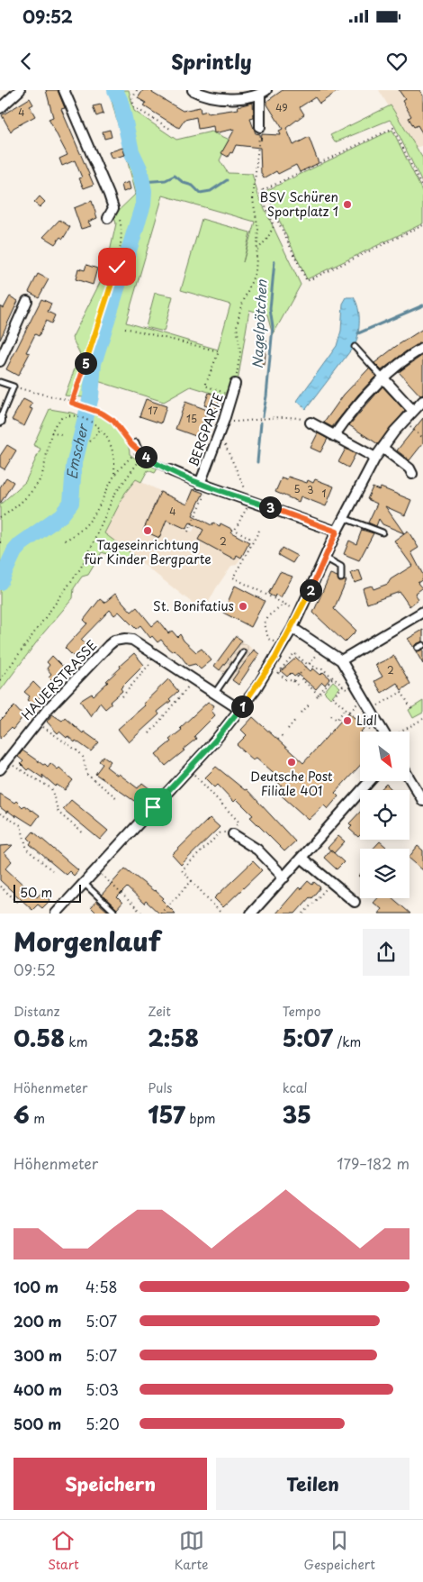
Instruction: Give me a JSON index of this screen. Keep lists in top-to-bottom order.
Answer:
{
  "streets": {
    "street": ["BERGPARTE", "HAUERSTRASSE"]
  },
  "water": ["Nagelpötchen", "Emscher"],
  "places": [
    "BSV Schüren Sportplatz 1",
    "Tageseinrichtung für Kinder Bergparte",
    "St. Bonifatius",
    "Lidl",
    "Deutsche Post Filiale 401"
  ],
  "house_numbers": [
    "49",
    "4",
    "17",
    "15",
    "5",
    "3",
    "1",
    "4",
    "2",
    "2"
  ],
  "scale_bar": "50 m",
  "north": "bottom right",
  "page": {
    "status": "09:52",
    "header": "Sprintly",
    "pins": [
      "5",
      "4",
      "3",
      "2",
      "1"
    ],
    "scale": "50 m",
    "heading": ["Morgenlauf", "09:52"],
    "stats": [
      ["Distanz", "0.58 km"],
      ["Zeit", "2:58"],
      ["Tempo", "5:07 /km"],
      ["Höhenmeter", "6 m"],
      ["Puls", "157 bpm"],
      ["kcal", "35"]
    ],
    "chart": ["Höhenmeter", "179–182 m"],
    "list": [
      {
        "name": "100 m",
        "note": "4:58"
      },
      {
        "name": "200 m",
        "note": "5:07"
      },
      {
        "name": "300 m",
        "note": "5:07"
      },
      {
        "name": "400 m",
        "note": "5:03"
      },
      {
        "name": "500 m",
        "note": "5:20"
      }
    ],
    "buttons": ["Speichern", "Teilen"],
    "tabs": ["Start", "Karte", "Gespeichert"]
  }
}
